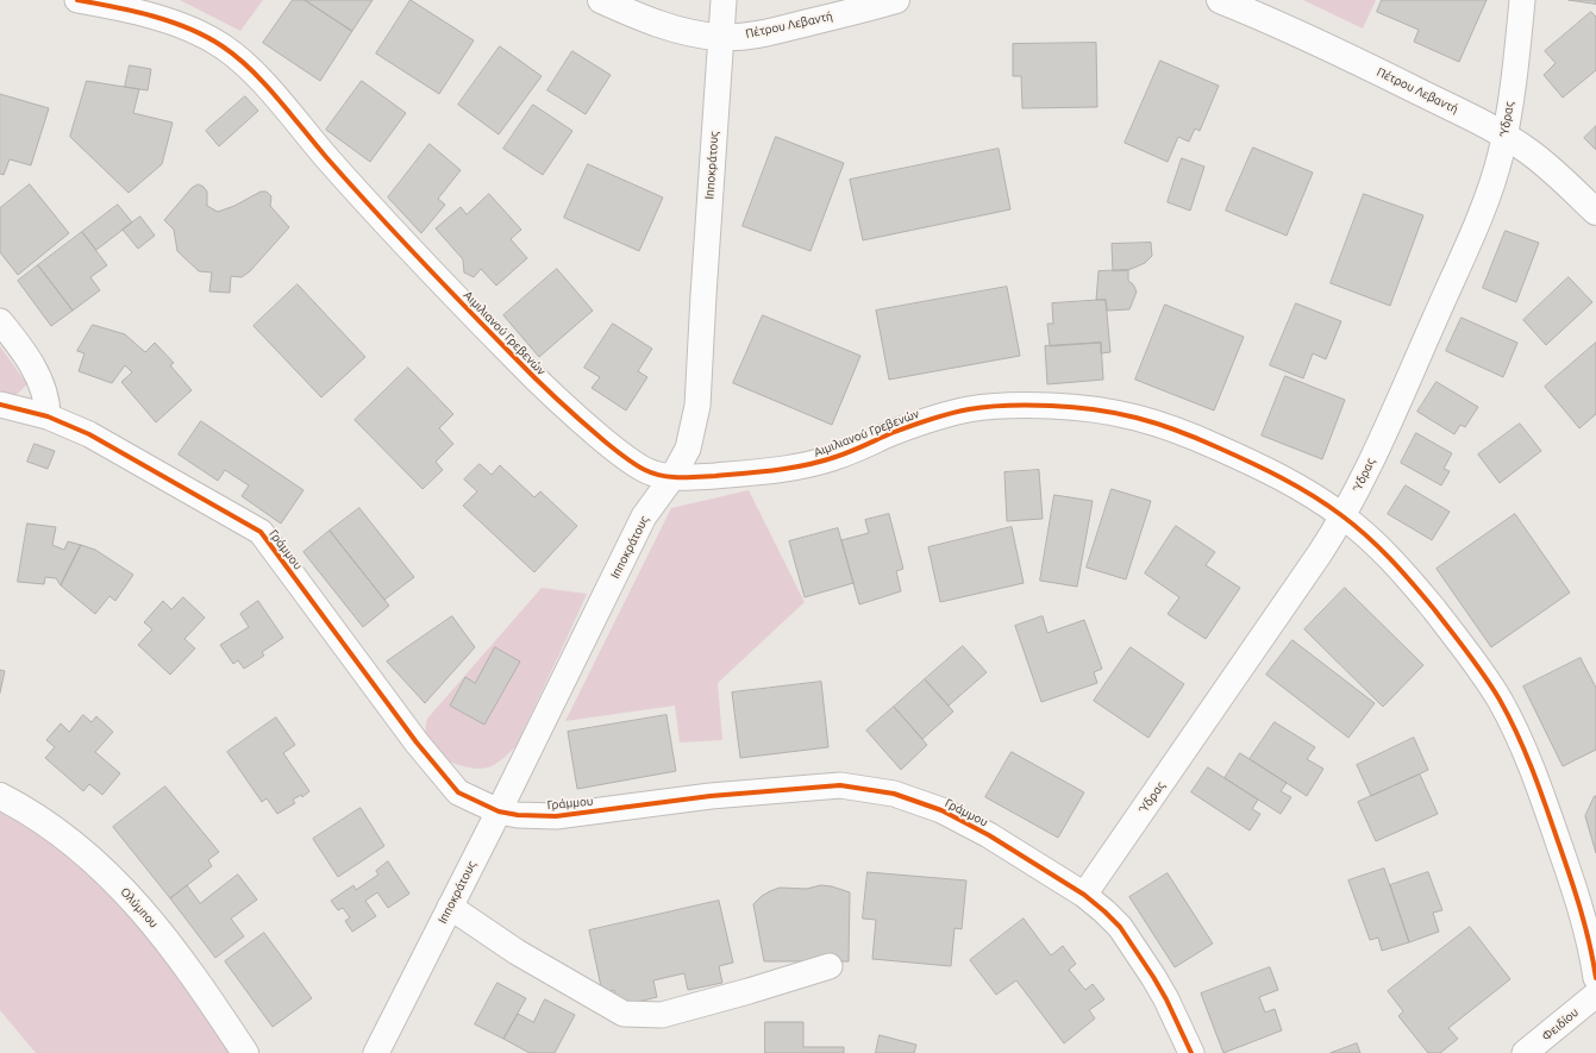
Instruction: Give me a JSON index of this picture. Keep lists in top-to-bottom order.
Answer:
{
  "streets": {
    "street": [
      "Πέτρου Λεβαντή",
      "Ύδρας",
      "Ιπποκράτους",
      "Αιμιλιανού Γρεβενών",
      "Γράμμου",
      "Ολύμπου",
      "Φειδίου"
    ]
  },
  "crossings": [
    ["Πέτρου Λεβαντή", "Ύδρας"],
    ["Πέτρου Λεβαντή", "Ιπποκράτους"],
    ["Ύδρας", "Αιμιλιανού Γρεβενών"],
    ["Ύδρας", "Γράμμου"],
    ["Ιπποκράτους", "Αιμιλιανού Γρεβενών"],
    ["Ιπποκράτους", "Γράμμου"]
  ]
}
